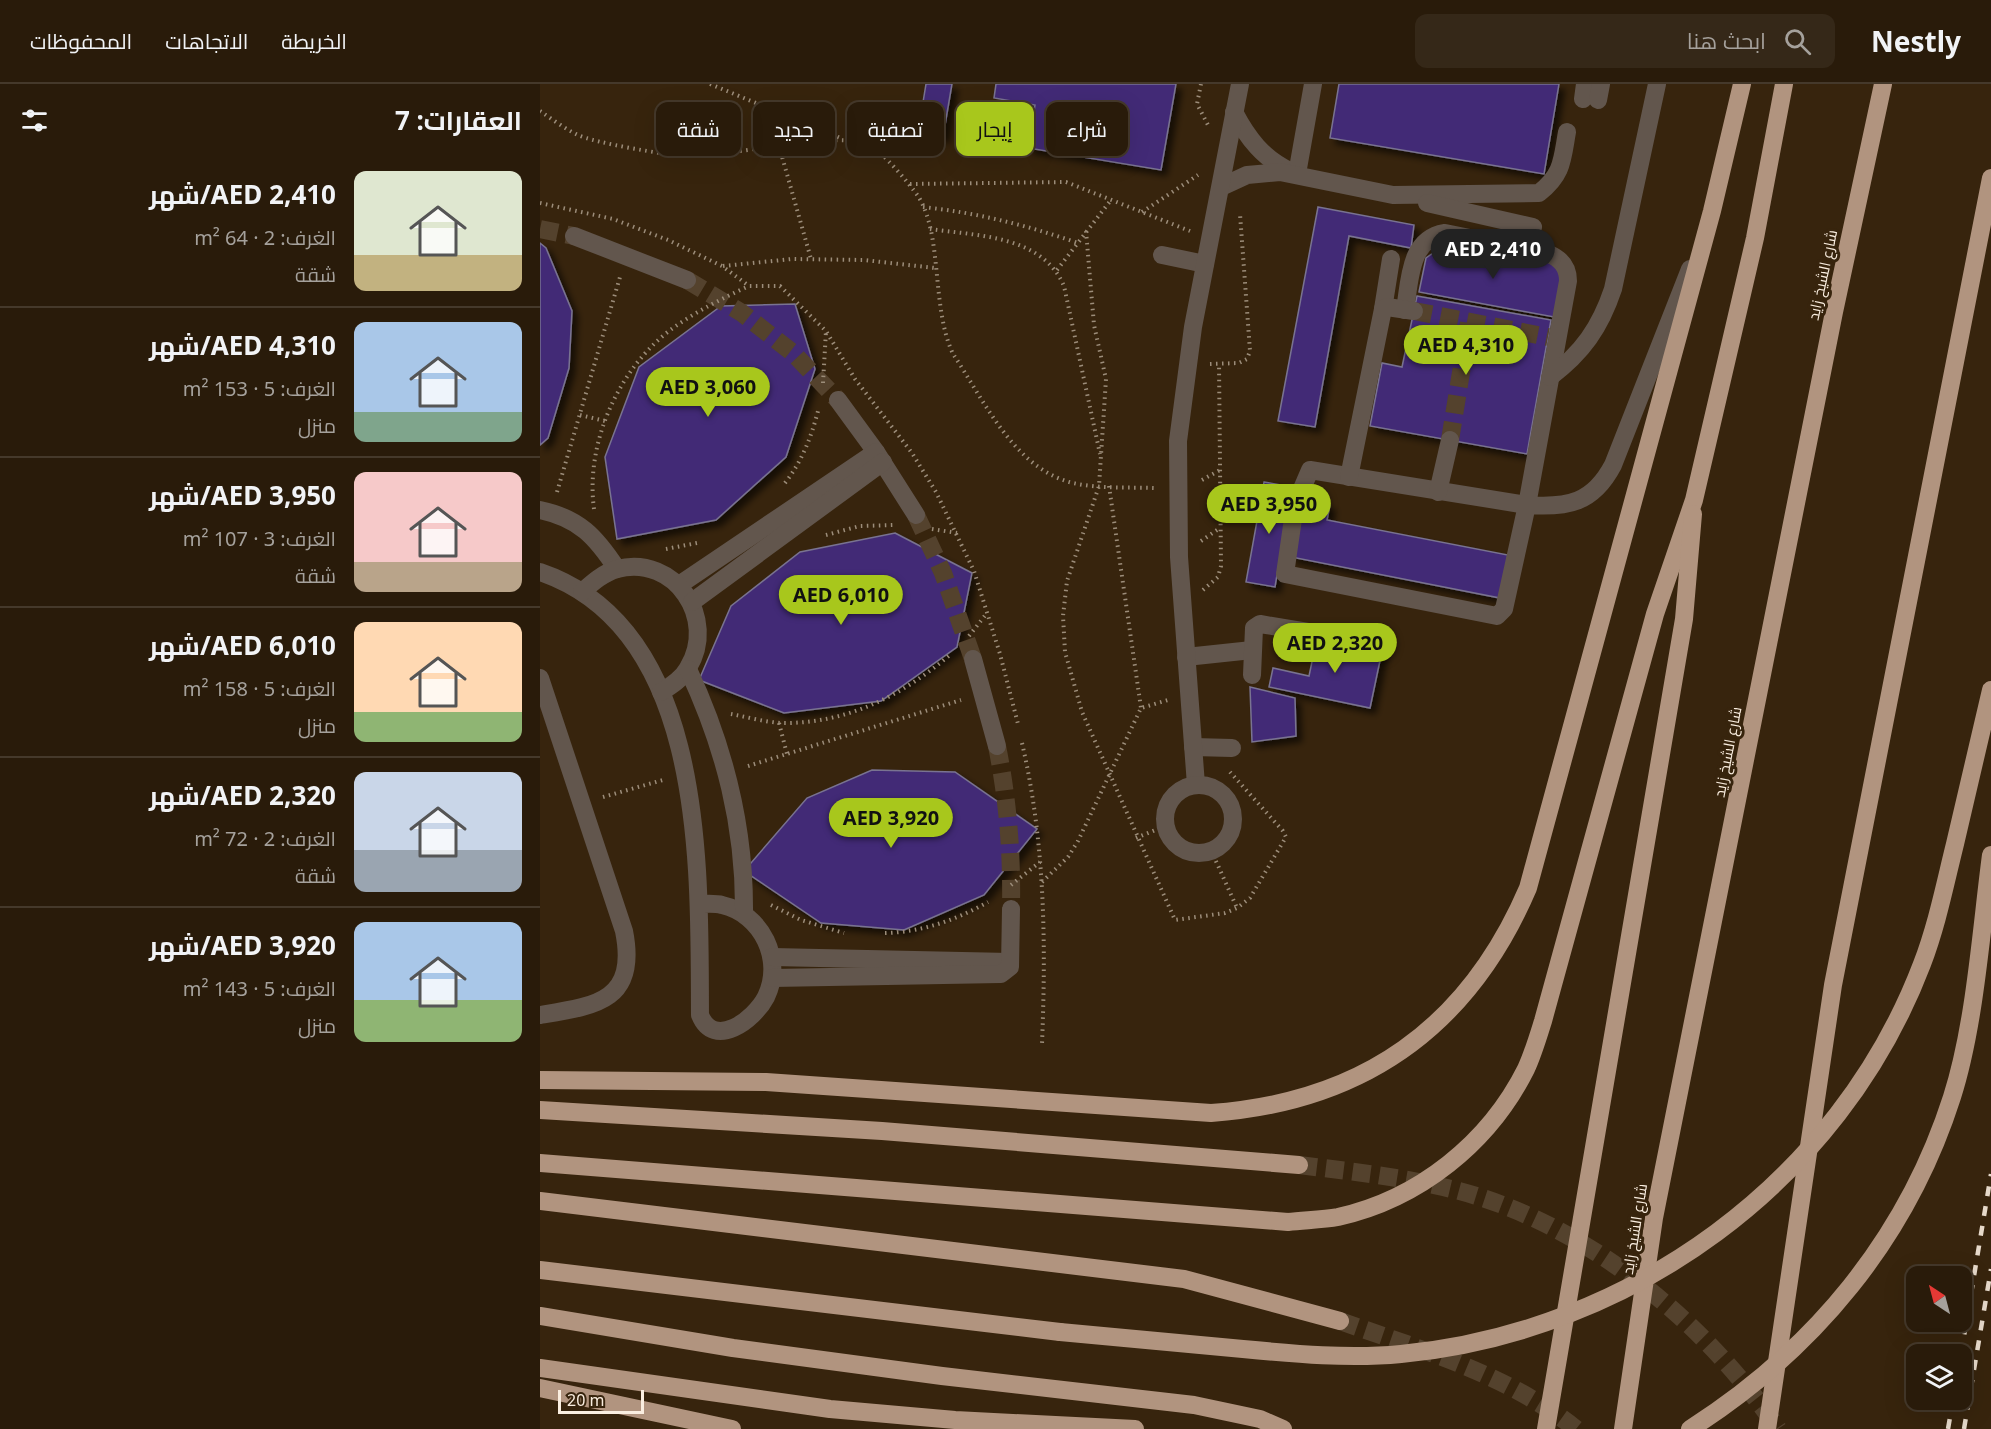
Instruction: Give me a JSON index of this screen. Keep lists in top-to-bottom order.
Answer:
{
  "streets": {
    "highway": ["شارع الشيخ زايد"]
  },
  "scale_bar": "20 m",
  "north": "top left",
  "page": {
    "header": "Nestly",
    "search": "ابحث هنا",
    "nav": ["الخريطة", "الاتجاهات", "المحفوظات"],
    "heading": "العقارات: 7",
    "chip": [
      "شراء",
      "إيجار",
      "تصفية",
      "جديد",
      "شقة"
    ],
    "list": [
      {
        "name": "AED 2,410/شهر",
        "note": "الغرف: 2 · 64 m² · شقة"
      },
      {
        "name": "AED 4,310/شهر",
        "note": "الغرف: 5 · 153 m² · منزل"
      },
      {
        "name": "AED 3,950/شهر",
        "note": "الغرف: 3 · 107 m² · شقة"
      },
      {
        "name": "AED 6,010/شهر",
        "note": "الغرف: 5 · 158 m² · منزل"
      },
      {
        "name": "AED 2,320/شهر",
        "note": "الغرف: 2 · 72 m² · شقة"
      },
      {
        "name": "AED 3,920/شهر",
        "note": "الغرف: 5 · 143 m² · منزل"
      }
    ],
    "price": [
      "AED 2,410",
      "AED 4,310",
      "AED 3,060",
      "AED 3,950",
      "AED 6,010",
      "AED 2,320",
      "AED 3,920"
    ],
    "scale": "20 m"
  }
}
